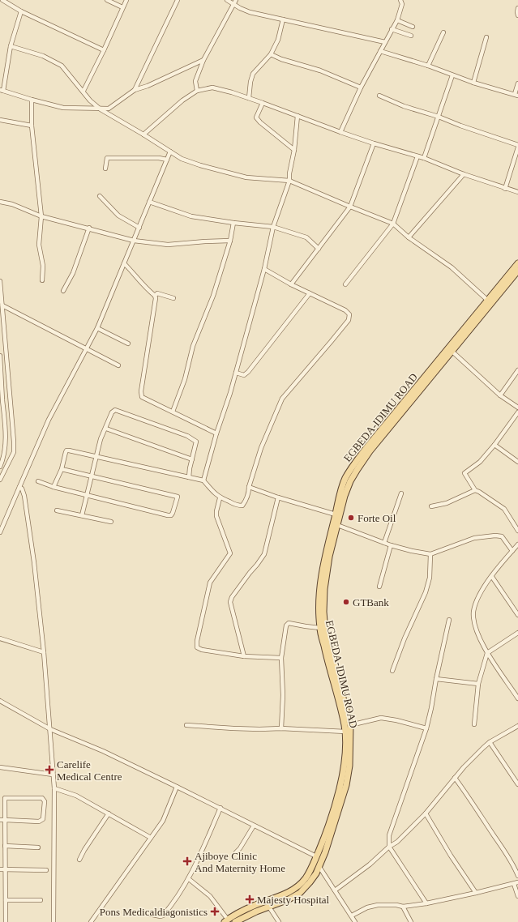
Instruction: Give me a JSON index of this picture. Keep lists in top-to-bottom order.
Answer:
{
  "streets": {
    "main road": ["EGBEDA-IDIMU ROAD"]
  },
  "places": {
    "other": ["Forte Oil", "GTBank"],
    "health": [
      "Carelife Medical Centre",
      "Ajiboye Clinic And Maternity Home",
      "Majesty Hospital",
      "Pons Medicaldiagonistics"
    ]
  }
}
